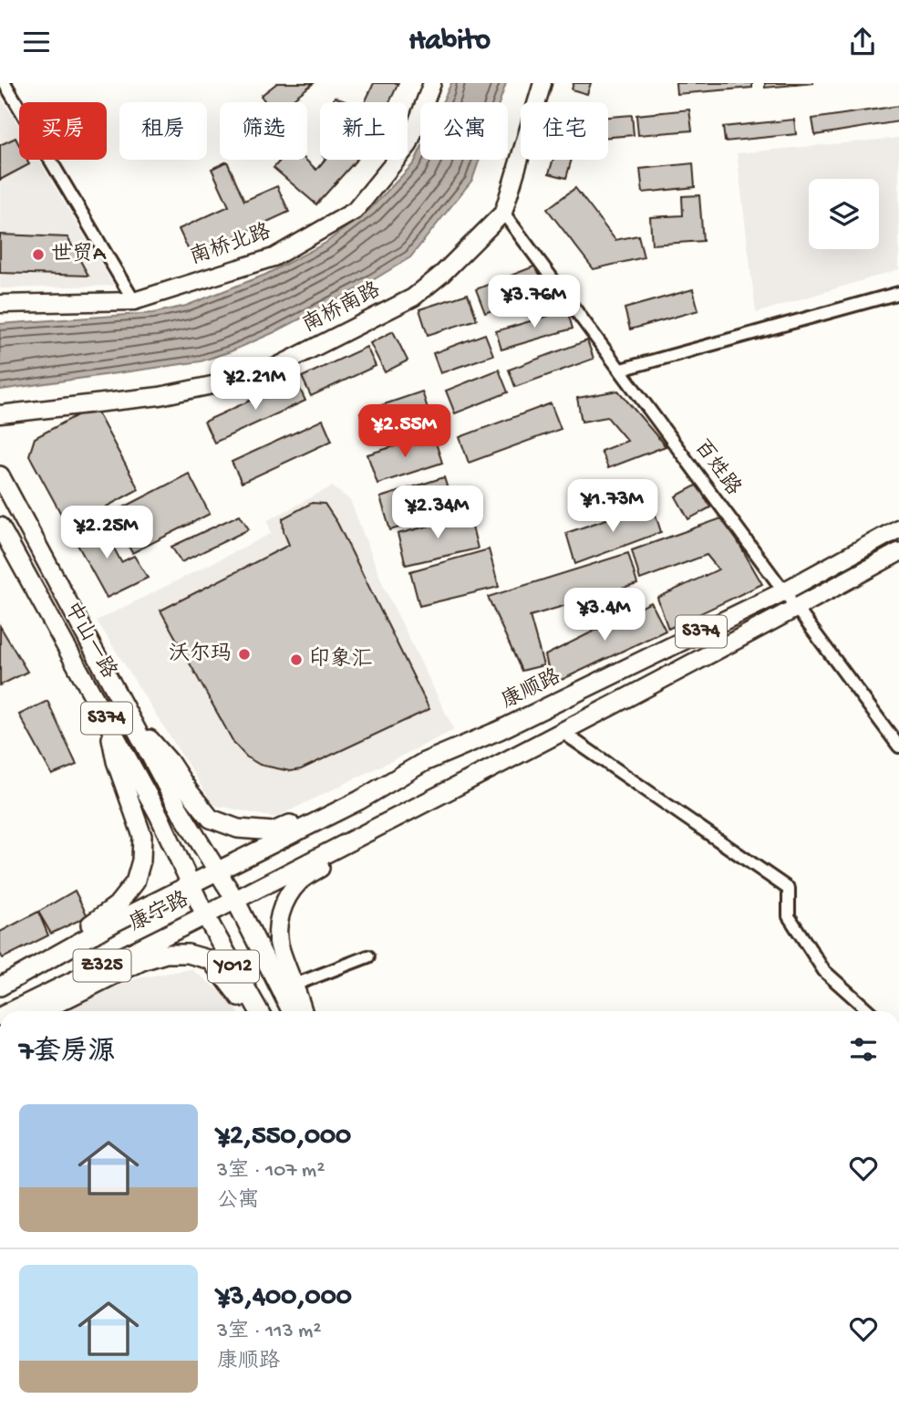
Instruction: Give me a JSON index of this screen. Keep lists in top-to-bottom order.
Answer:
{
  "streets": {
    "main road": [
      "S374",
      "中山一路",
      "康顺路",
      "康宁路",
      "Z325",
      "Y012"
    ],
    "street": ["南桥北路", "南桥南路", "百姓路"]
  },
  "crossings": [
    ["南桥南路", "百姓路"],
    ["百姓路", "S374"],
    ["百姓路", "康顺路"],
    ["S374", "康顺路"],
    ["S374", "康宁路"],
    ["S374", "Y012"],
    ["中山一路", "康宁路"],
    ["中山一路", "Y012"],
    ["康顺路", "康宁路"],
    ["康宁路", "Y012"]
  ],
  "places": ["世贸A", "沃尔玛", "印象汇"],
  "page": {
    "header": "Habito",
    "chip": [
      "买房",
      "租房",
      "筛选",
      "新上",
      "公寓",
      "住宅"
    ],
    "price": [
      "¥3.76M",
      "¥2.21M",
      "¥2.55M",
      "¥1.73M",
      "¥2.34M",
      "¥2.25M",
      "¥3.4M"
    ],
    "heading": "7套房源",
    "list": [
      {
        "name": "¥2,550,000",
        "note": "3室 · 107 m² · 公寓"
      },
      {
        "name": "¥3,400,000",
        "note": "3室 · 113 m² · 康顺路"
      }
    ]
  }
}
